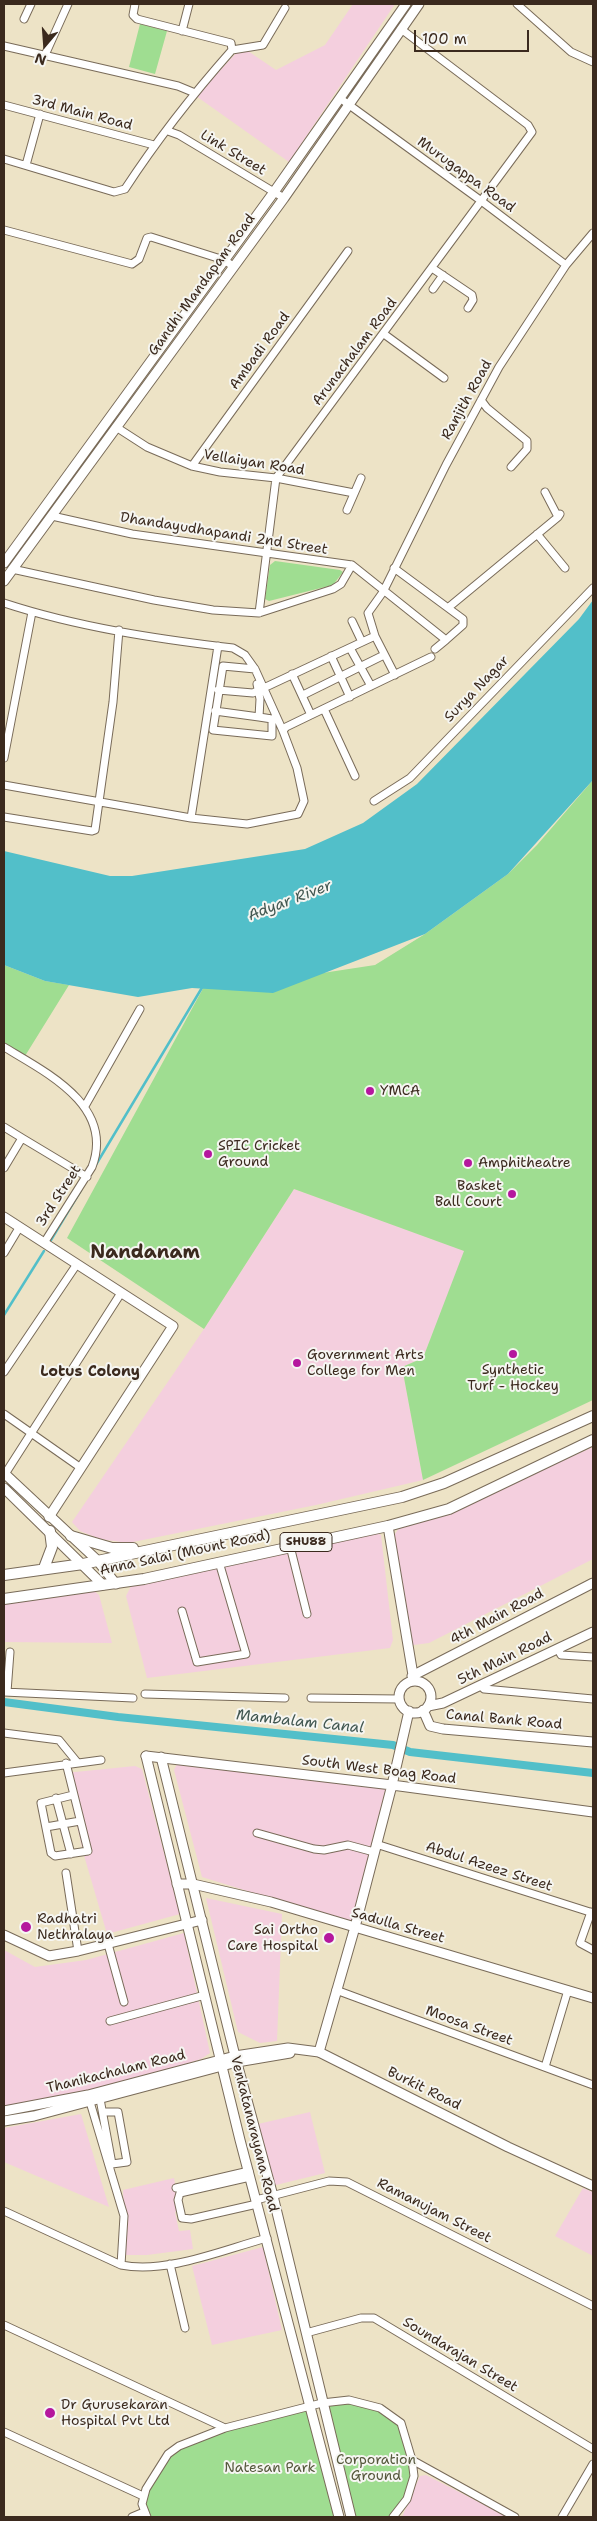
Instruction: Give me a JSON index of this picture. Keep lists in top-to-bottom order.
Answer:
{
  "streets": {
    "main road": [
      "Gandhi Mandapam Road",
      "SHU88",
      "Anna Salai (Mount Road)",
      "4th Main Road",
      "5th Main Road",
      "Canal Bank Road",
      "South West Boag Road",
      "Sadulla Street",
      "Thanikachalam Road",
      "Burkit Road",
      "Venkatanarayana Road"
    ],
    "street": [
      "3rd Main Road",
      "Link Street",
      "Murugappa Road",
      "Ambadi Road",
      "Arunachalam Road",
      "Ranjith Road",
      "Vellaiyan Road",
      "Dhandayudhapandi 2nd Street",
      "Surya Nagar",
      "3rd Street",
      "Abdul Azeez Street",
      "Moosa Street",
      "Ramanujam Street",
      "Soundarajan Street"
    ]
  },
  "crossings": [
    ["Link Street", "Gandhi Mandapam Road"],
    ["Murugappa Road", "Gandhi Mandapam Road"],
    ["Murugappa Road", "Arunachalam Road"],
    ["Murugappa Road", "Ranjith Road"],
    ["Gandhi Mandapam Road", "Arunachalam Road"],
    ["Gandhi Mandapam Road", "Vellaiyan Road"],
    ["Gandhi Mandapam Road", "Dhandayudhapandi 2nd Street"],
    ["Ambadi Road", "Vellaiyan Road"],
    ["Arunachalam Road", "Vellaiyan Road"],
    ["Arunachalam Road", "Dhandayudhapandi 2nd Street"],
    ["4th Main Road", "5th Main Road"],
    ["4th Main Road", "Canal Bank Road"],
    ["5th Main Road", "Canal Bank Road"],
    ["South West Boag Road", "Venkatanarayana Road"],
    ["Sadulla Street", "Venkatanarayana Road"],
    ["Thanikachalam Road", "Burkit Road"],
    ["Thanikachalam Road", "Venkatanarayana Road"],
    ["Burkit Road", "Venkatanarayana Road"],
    ["Venkatanarayana Road", "Ramanujam Street"],
    ["Venkatanarayana Road", "Soundarajan Street"]
  ],
  "districts": ["Nandanam", "Lotus Colony"],
  "water": ["Adyar River", "Mambalam Canal"],
  "parks": ["Corporation Ground", "Natesan Park"],
  "places": [
    "YMCA",
    "SPIC Cricket Ground",
    "Amphitheatre",
    "Basket Ball Court",
    "Synthetic Turf - Hockey",
    "Government Arts College for Men",
    "Radhatri Nethralaya",
    "Sai Ortho Care Hospital",
    "Dr Gurusekaran Hospital Pvt Ltd"
  ],
  "scale_bar": "100 m",
  "north": "bottom"
}
